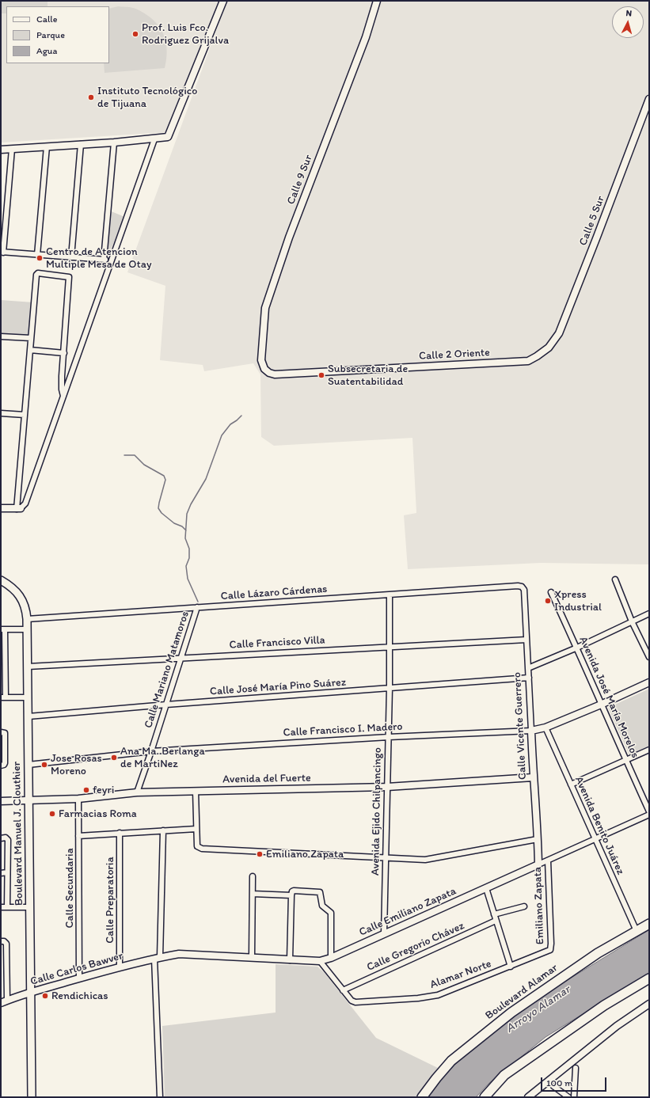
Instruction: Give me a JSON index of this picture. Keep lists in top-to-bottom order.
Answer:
{
  "streets": {
    "highway": ["Boulevard Alamar"],
    "main road": ["Boulevard Manuel J. Clouthier"],
    "street": [
      "Calle 9 Sur",
      "Calle 5 Sur",
      "Calle 2 Oriente",
      "Calle Lázaro Cárdenas",
      "Calle Francisco Villa",
      "Calle Mariano Matamoros",
      "Calle José María Pino Suárez",
      "Avenida José María Morelos",
      "Calle Vicente Guerrero",
      "Calle Francisco I. Madero",
      "Avenida del Fuerte",
      "Avenida Ejido Chilpancingo",
      "Avenida Benito Juárez",
      "Calle Secundaria",
      "Calle Preparatoria",
      "Emiliano Zapata",
      "Calle Emiliano Zapata",
      "Calle Gregorio Chávez",
      "Calle Carlos Bawver",
      "Alamar Norte"
    ]
  },
  "crossings": [
    ["Calle 9 Sur", "Calle 2 Oriente"],
    ["Calle 5 Sur", "Calle 2 Oriente"],
    ["Calle Lázaro Cárdenas", "Calle Mariano Matamoros"],
    ["Calle Lázaro Cárdenas", "Calle Vicente Guerrero"],
    ["Calle Lázaro Cárdenas", "Avenida Ejido Chilpancingo"],
    ["Calle Lázaro Cárdenas", "Boulevard Manuel J. Clouthier"],
    ["Calle Francisco Villa", "Calle Mariano Matamoros"],
    ["Calle Francisco Villa", "Calle Vicente Guerrero"],
    ["Calle Francisco Villa", "Avenida Ejido Chilpancingo"],
    ["Calle Francisco Villa", "Boulevard Manuel J. Clouthier"],
    ["Calle Mariano Matamoros", "Calle José María Pino Suárez"],
    ["Calle Mariano Matamoros", "Calle Francisco I. Madero"],
    ["Calle Mariano Matamoros", "Avenida del Fuerte"],
    ["Calle José María Pino Suárez", "Calle Vicente Guerrero"],
    ["Calle José María Pino Suárez", "Avenida Ejido Chilpancingo"],
    ["Calle José María Pino Suárez", "Boulevard Manuel J. Clouthier"],
    ["Avenida José María Morelos", "Calle Francisco I. Madero"],
    ["Calle Vicente Guerrero", "Calle Francisco I. Madero"],
    ["Calle Vicente Guerrero", "Avenida del Fuerte"],
    ["Calle Vicente Guerrero", "Calle Emiliano Zapata"],
    ["Calle Francisco I. Madero", "Avenida Ejido Chilpancingo"],
    ["Calle Francisco I. Madero", "Avenida Benito Juárez"],
    ["Calle Francisco I. Madero", "Boulevard Manuel J. Clouthier"],
    ["Avenida del Fuerte", "Avenida Ejido Chilpancingo"],
    ["Avenida del Fuerte", "Boulevard Manuel J. Clouthier"],
    ["Avenida del Fuerte", "Calle Secundaria"],
    ["Avenida Ejido Chilpancingo", "Calle Emiliano Zapata"],
    ["Avenida Benito Juárez", "Calle Emiliano Zapata"],
    ["Avenida Benito Juárez", "Boulevard Alamar"],
    ["Boulevard Manuel J. Clouthier", "Calle Carlos Bawver"],
    ["Calle Secundaria", "Calle Carlos Bawver"],
    ["Calle Preparatoria", "Calle Carlos Bawver"],
    ["Emiliano Zapata", "Calle Emiliano Zapata"],
    ["Emiliano Zapata", "Alamar Norte"],
    ["Calle Emiliano Zapata", "Calle Carlos Bawver"],
    ["Calle Gregorio Chávez", "Alamar Norte"]
  ],
  "water": ["Arroyo Alamar"],
  "places": [
    "Prof. Luis Fco. Rodriguez Grijalva",
    "Instituto Tecnológico de Tijuana",
    "Centro de Atencion Multiple Mesa de Otay",
    "Subsecretaria de Suatentabilidad",
    "Xpress Industrial",
    "Ana Ma. Berlanga de MartiNez",
    "Jose Rosas Moreno",
    "feyri",
    "Farmacias Roma",
    "Emiliano Zapata",
    "Rendichicas"
  ],
  "legend": ["Calle", "Parque", "Agua"],
  "scale_bar": "100 m",
  "north": "top"
}
